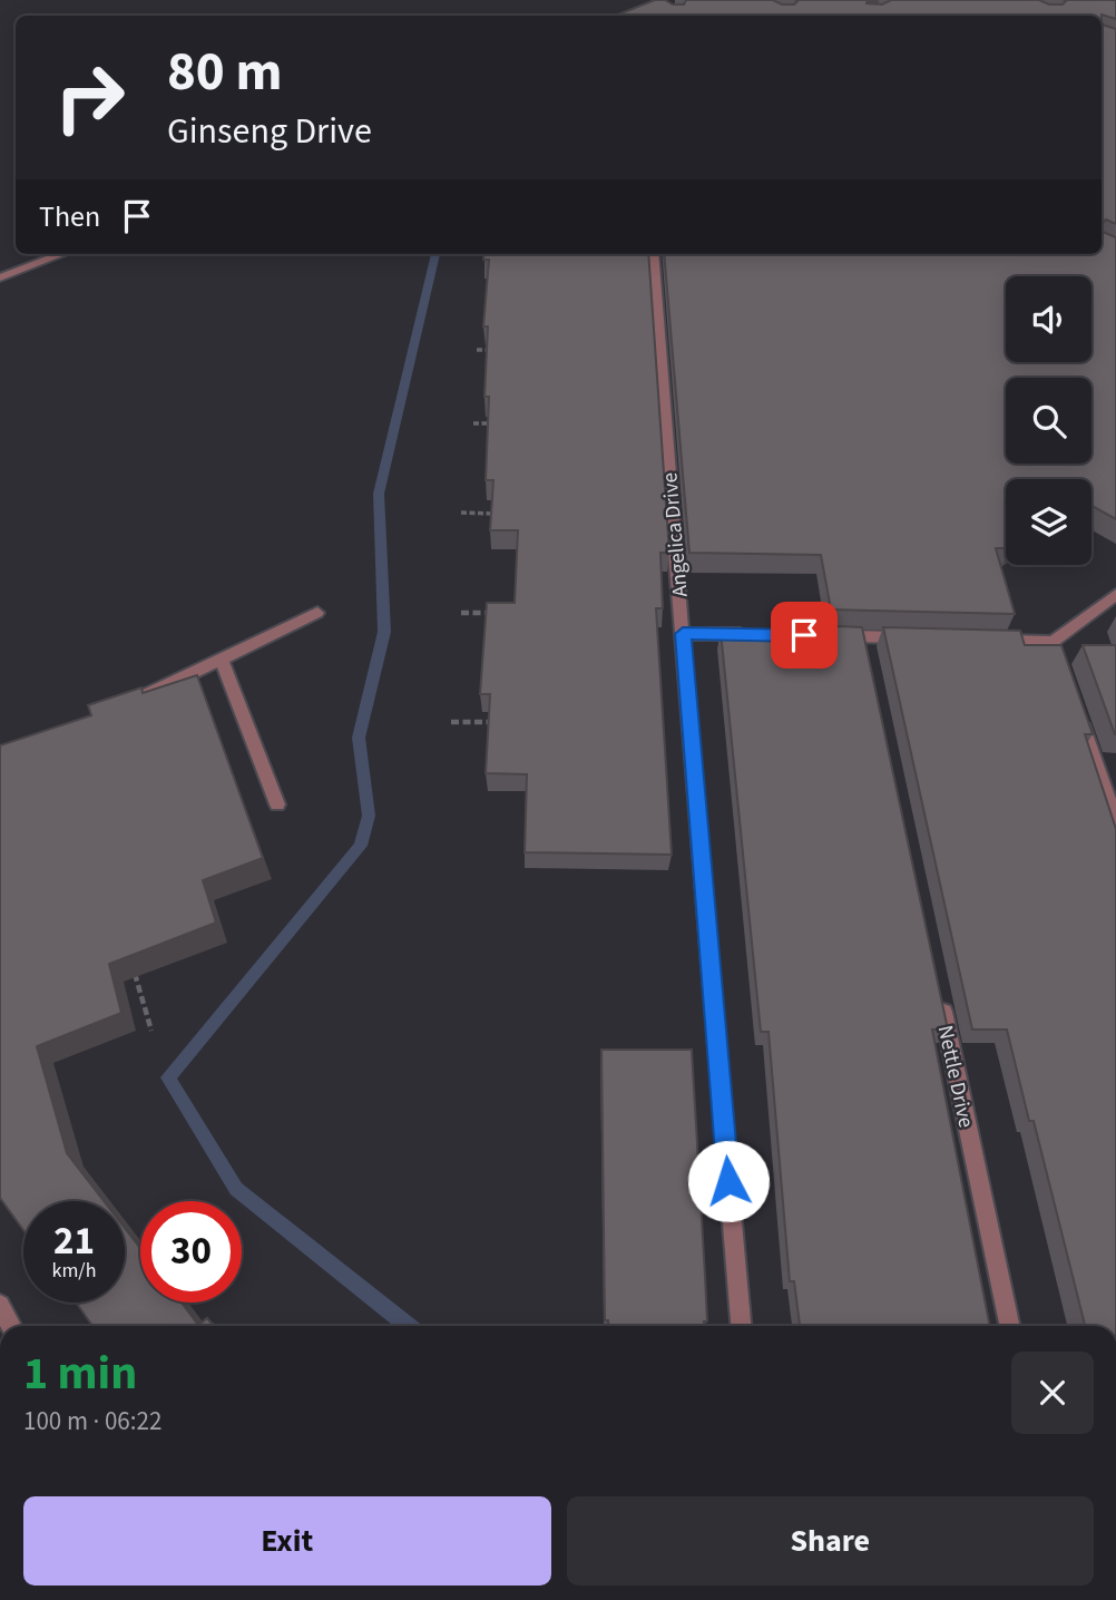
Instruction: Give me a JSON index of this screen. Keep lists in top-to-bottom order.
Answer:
{
  "streets": {
    "street": ["Angelica Drive", "Nettle Drive"]
  },
  "page": {
    "turn": ["80 m", "Ginseng Drive"],
    "then": "Then",
    "speed": "21 km/h",
    "limit": "30",
    "heading": ["1 min", "100 m · 06:22"],
    "buttons": ["Exit", "Share"]
  }
}
